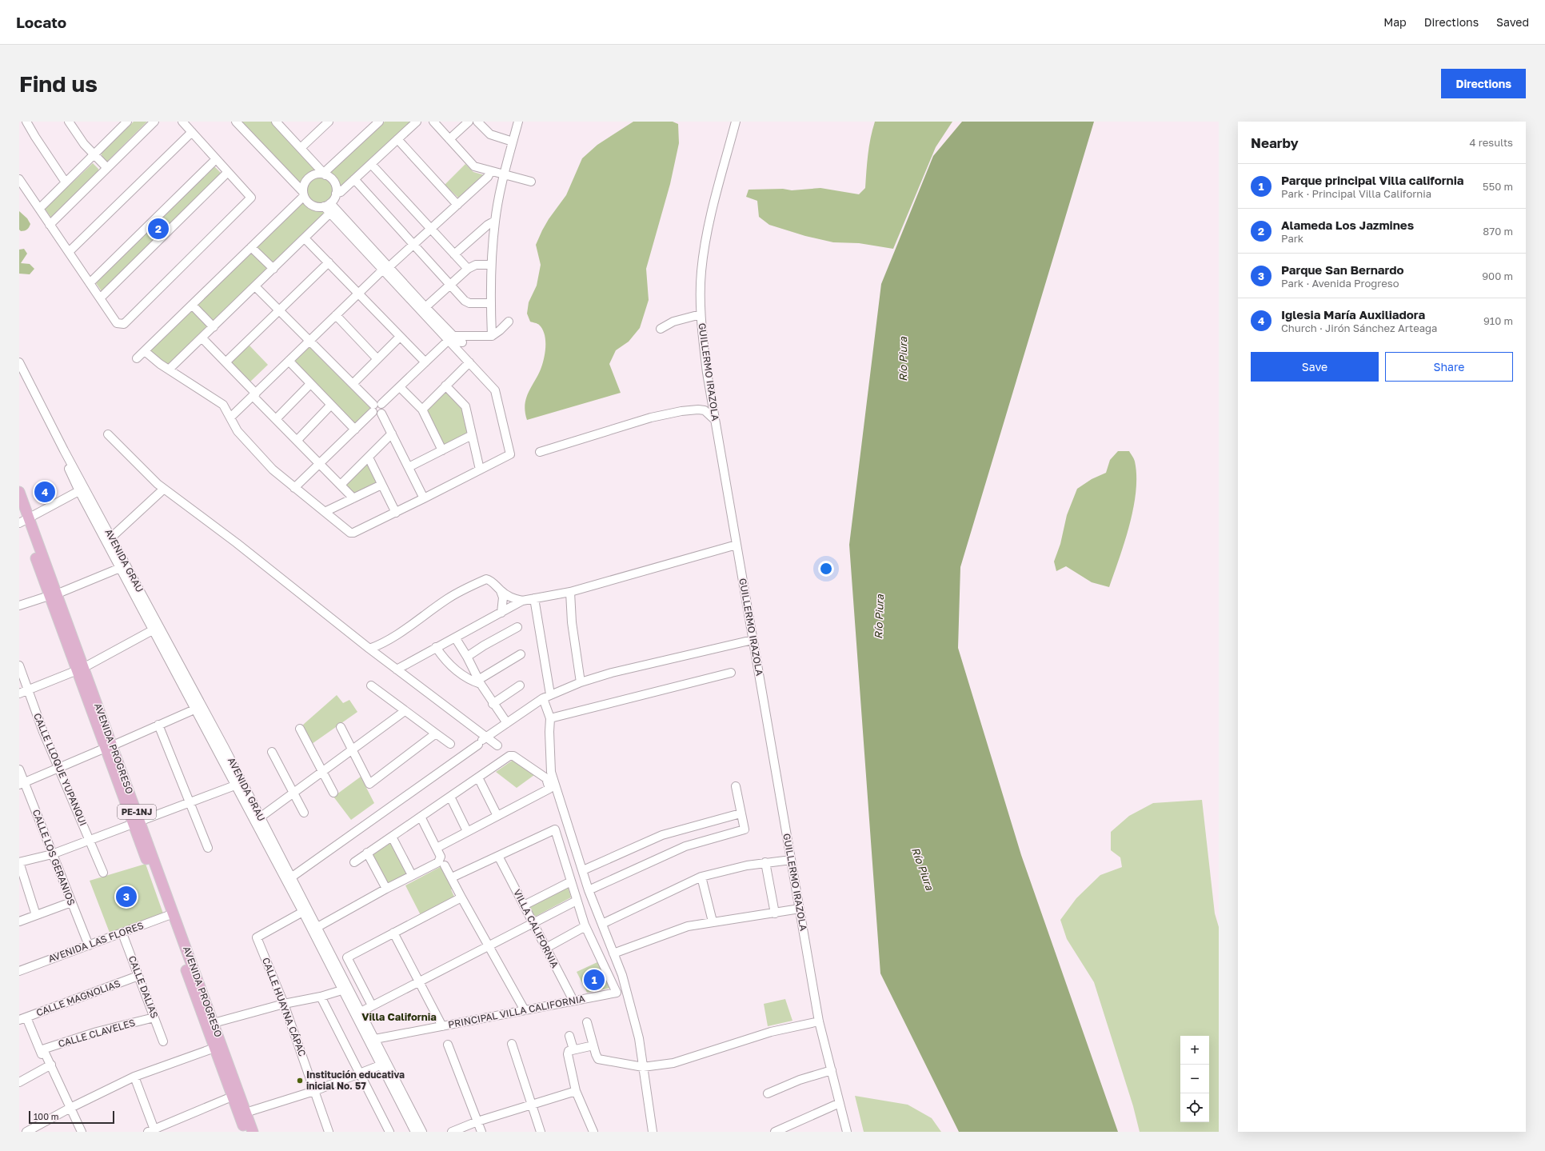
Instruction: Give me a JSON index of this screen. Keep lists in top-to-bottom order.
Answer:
{
  "streets": {
    "main road": ["AVENIDA PROGRESO", "PE-1NJ"],
    "street": [
      "GUILLERMO IRAZOLA",
      "AVENIDA GRAU",
      "CALLE LLOQUE YUPANQUI",
      "CALLE LOS GERANIOS",
      "VILLA CALIFORNIA",
      "AVENIDA LAS FLORES",
      "CALLE DALIAS",
      "CALLE MAGNOLIAS",
      "CALLE HUAYNA CÁPAC",
      "PRINCIPAL VILLA CALIFORNIA",
      "CALLE CLAVELES"
    ]
  },
  "crossings": [
    ["AVENIDA GRAU", "CALLE HUAYNA CÁPAC"],
    ["AVENIDA GRAU", "PRINCIPAL VILLA CALIFORNIA"],
    ["AVENIDA PROGRESO", "AVENIDA LAS FLORES"],
    ["CALLE LOS GERANIOS", "AVENIDA LAS FLORES"],
    ["VILLA CALIFORNIA", "PRINCIPAL VILLA CALIFORNIA"],
    ["AVENIDA LAS FLORES", "CALLE DALIAS"],
    ["CALLE DALIAS", "CALLE MAGNOLIAS"],
    ["CALLE DALIAS", "CALLE CLAVELES"]
  ],
  "districts": ["Villa California"],
  "water": ["Río Piura"],
  "places": ["Institución educativa inicial No. 57"],
  "scale_bar": "100 m",
  "page": {
    "header": "Locato",
    "nav": ["Map", "Directions", "Saved"],
    "buttons": [
      "Directions",
      ["Save", "Share"]
    ],
    "title": "Find us",
    "heading": ["Nearby", "4 results"],
    "list": [
      {
        "mark": "1",
        "name": "Parque principal Villa california",
        "note": "Park · Principal Villa California",
        "value": "550 m"
      },
      {
        "mark": "2",
        "name": "Alameda Los Jazmines",
        "note": "Park",
        "value": "870 m"
      },
      {
        "mark": "3",
        "name": "Parque San Bernardo",
        "note": "Park · Avenida Progreso",
        "value": "900 m"
      },
      {
        "mark": "4",
        "name": "Iglesia María Auxiliadora",
        "note": "Church · Jirón Sánchez Arteaga",
        "value": "910 m"
      }
    ],
    "pins": [
      "2",
      "4",
      "3",
      "1"
    ],
    "map_buttons": ["+", "−"],
    "scale": "100 m"
  }
}
